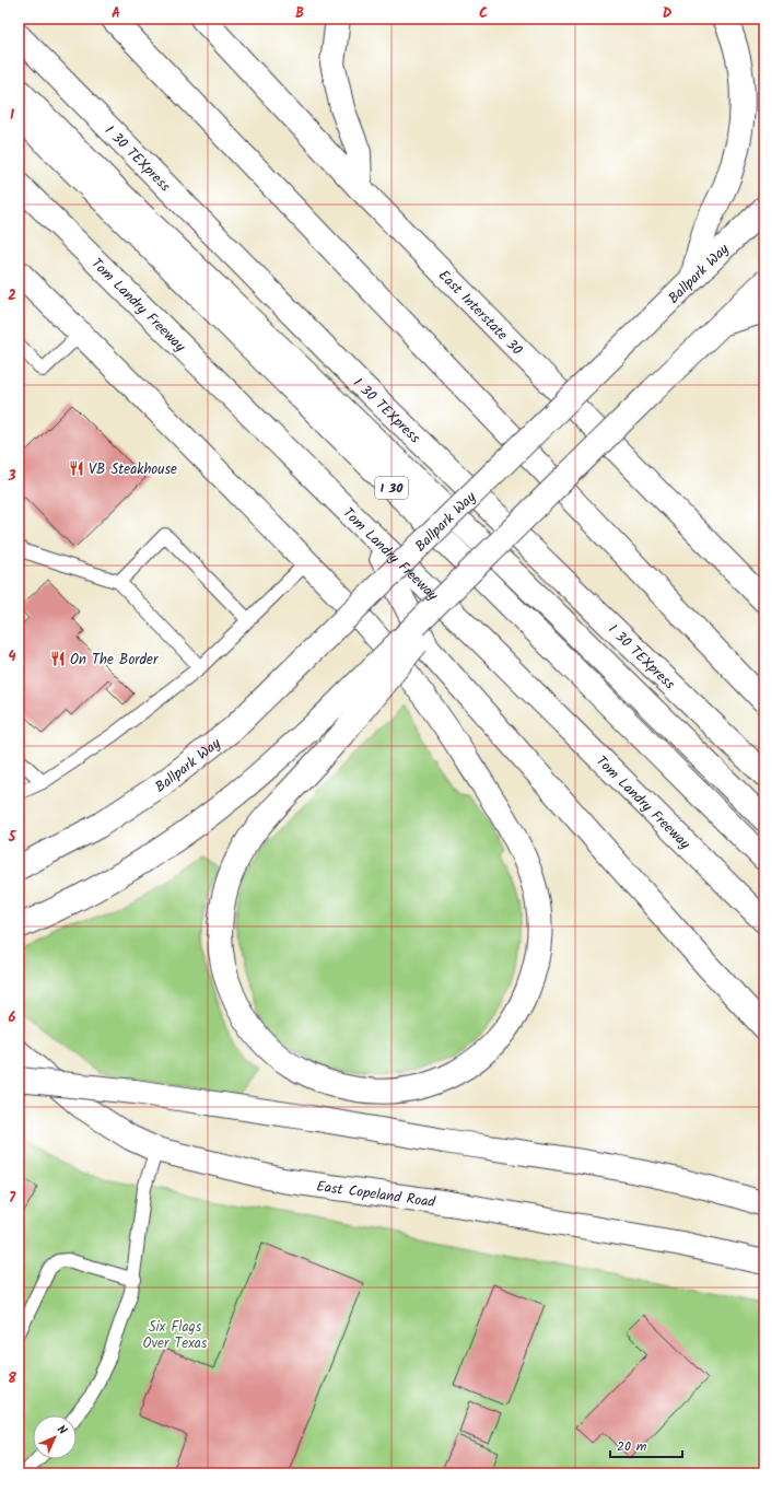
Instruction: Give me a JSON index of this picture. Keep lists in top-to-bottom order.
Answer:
{
  "streets": {
    "main road": [
      "I 30 TEXpress",
      "Ballpark Way",
      "Tom Landry Freeway",
      "East Interstate 30",
      "I 30",
      "East Copeland Road"
    ]
  },
  "parks": ["Six Flags Over Texas"],
  "places": {
    "restaurant": ["VB Steakhouse", "On The Border"]
  },
  "scale_bar": "20 m",
  "north": "top right",
  "grid": {
    "columns": [
      "A",
      "B",
      "C",
      "D"
    ],
    "rows": [
      "1",
      "2",
      "3",
      "4",
      "5",
      "6",
      "7",
      "8"
    ]
  }
}
